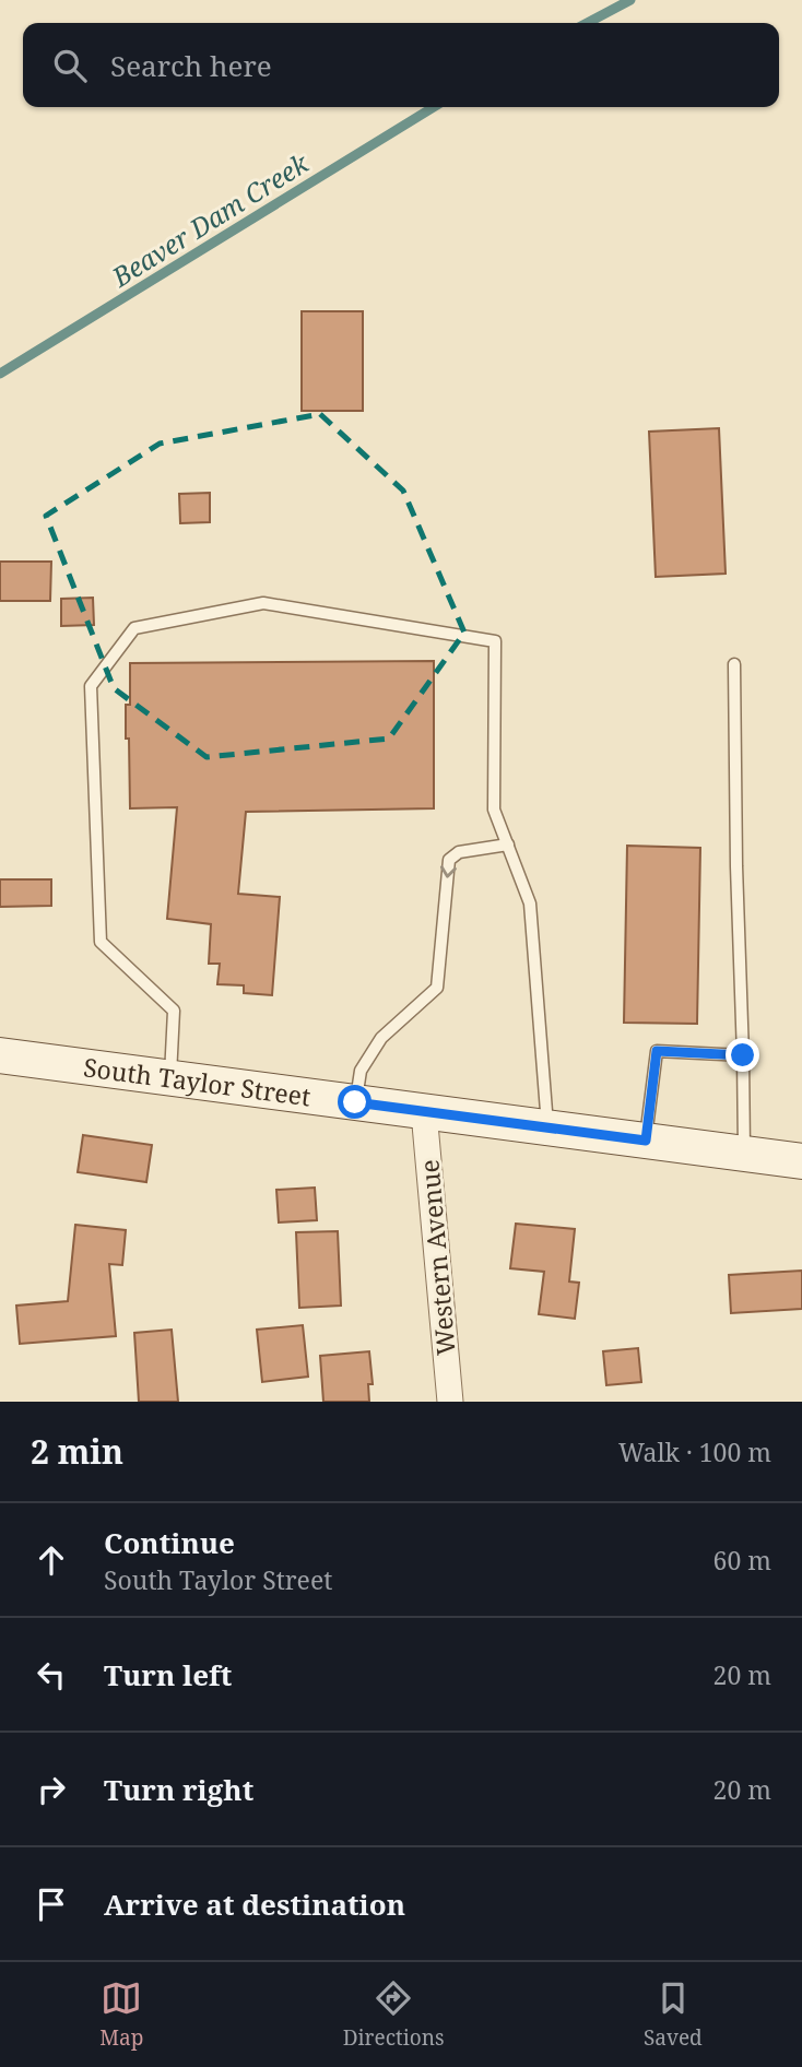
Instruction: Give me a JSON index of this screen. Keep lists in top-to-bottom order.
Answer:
{
  "streets": {
    "street": ["South Taylor Street", "Western Avenue"]
  },
  "crossings": [
    ["South Taylor Street", "Western Avenue"]
  ],
  "water": ["Beaver Dam Creek"],
  "page": {
    "search": "Search here",
    "heading": ["2 min", "Walk · 100 m"],
    "list": [
      ["Continue", "South Taylor Street", "60 m"],
      ["Turn left", "20 m"],
      ["Turn right", "20 m"],
      "Arrive at destination"
    ],
    "nav": ["Map", "Directions", "Saved"]
  }
}
